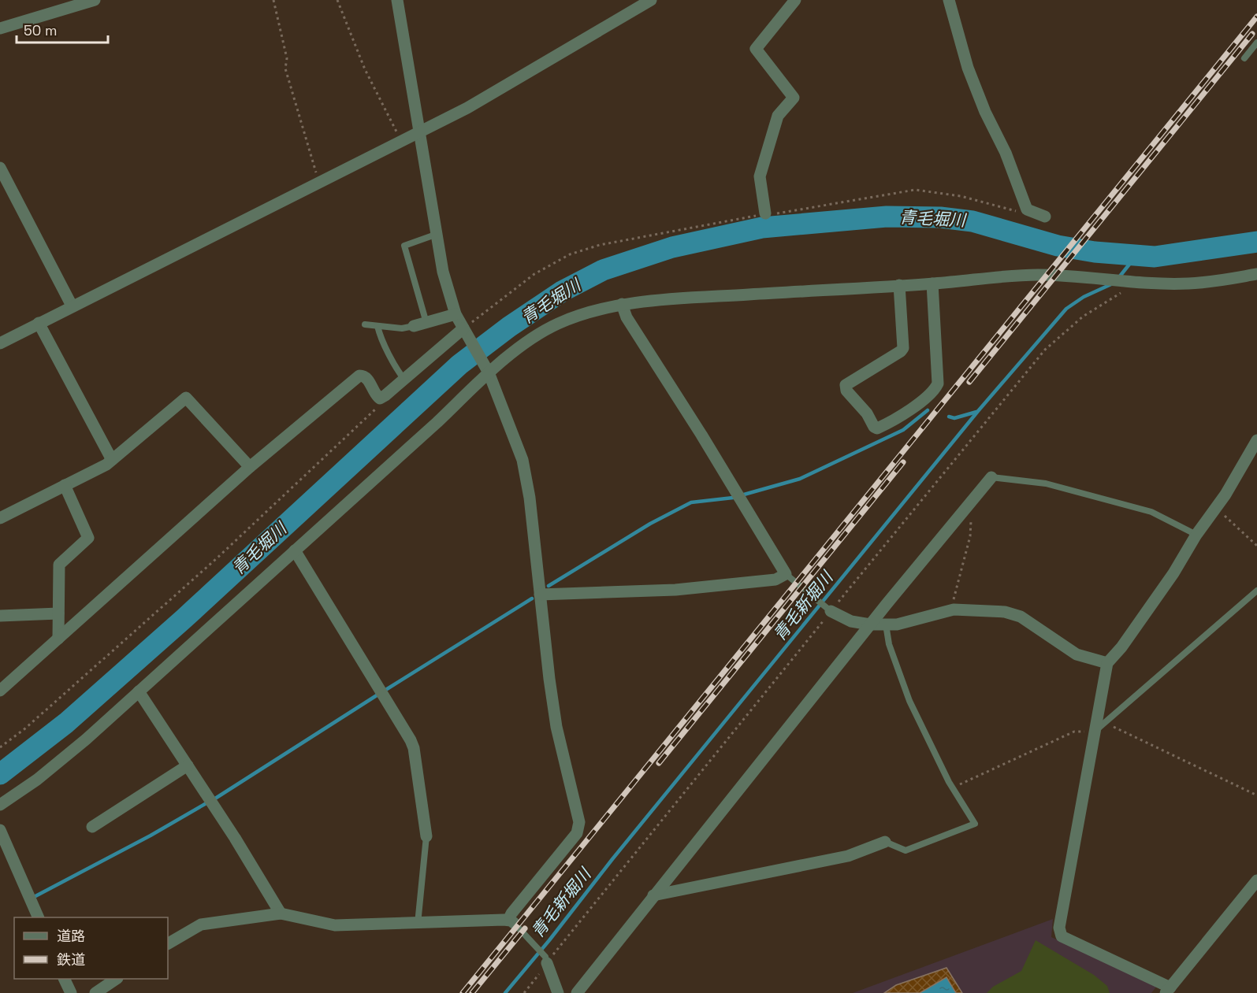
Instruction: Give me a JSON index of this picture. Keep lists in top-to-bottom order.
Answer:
{
  "water": ["青毛堀川", "青毛新堀川"],
  "legend": ["道路", "鉄道"],
  "scale_bar": "50 m"
}
